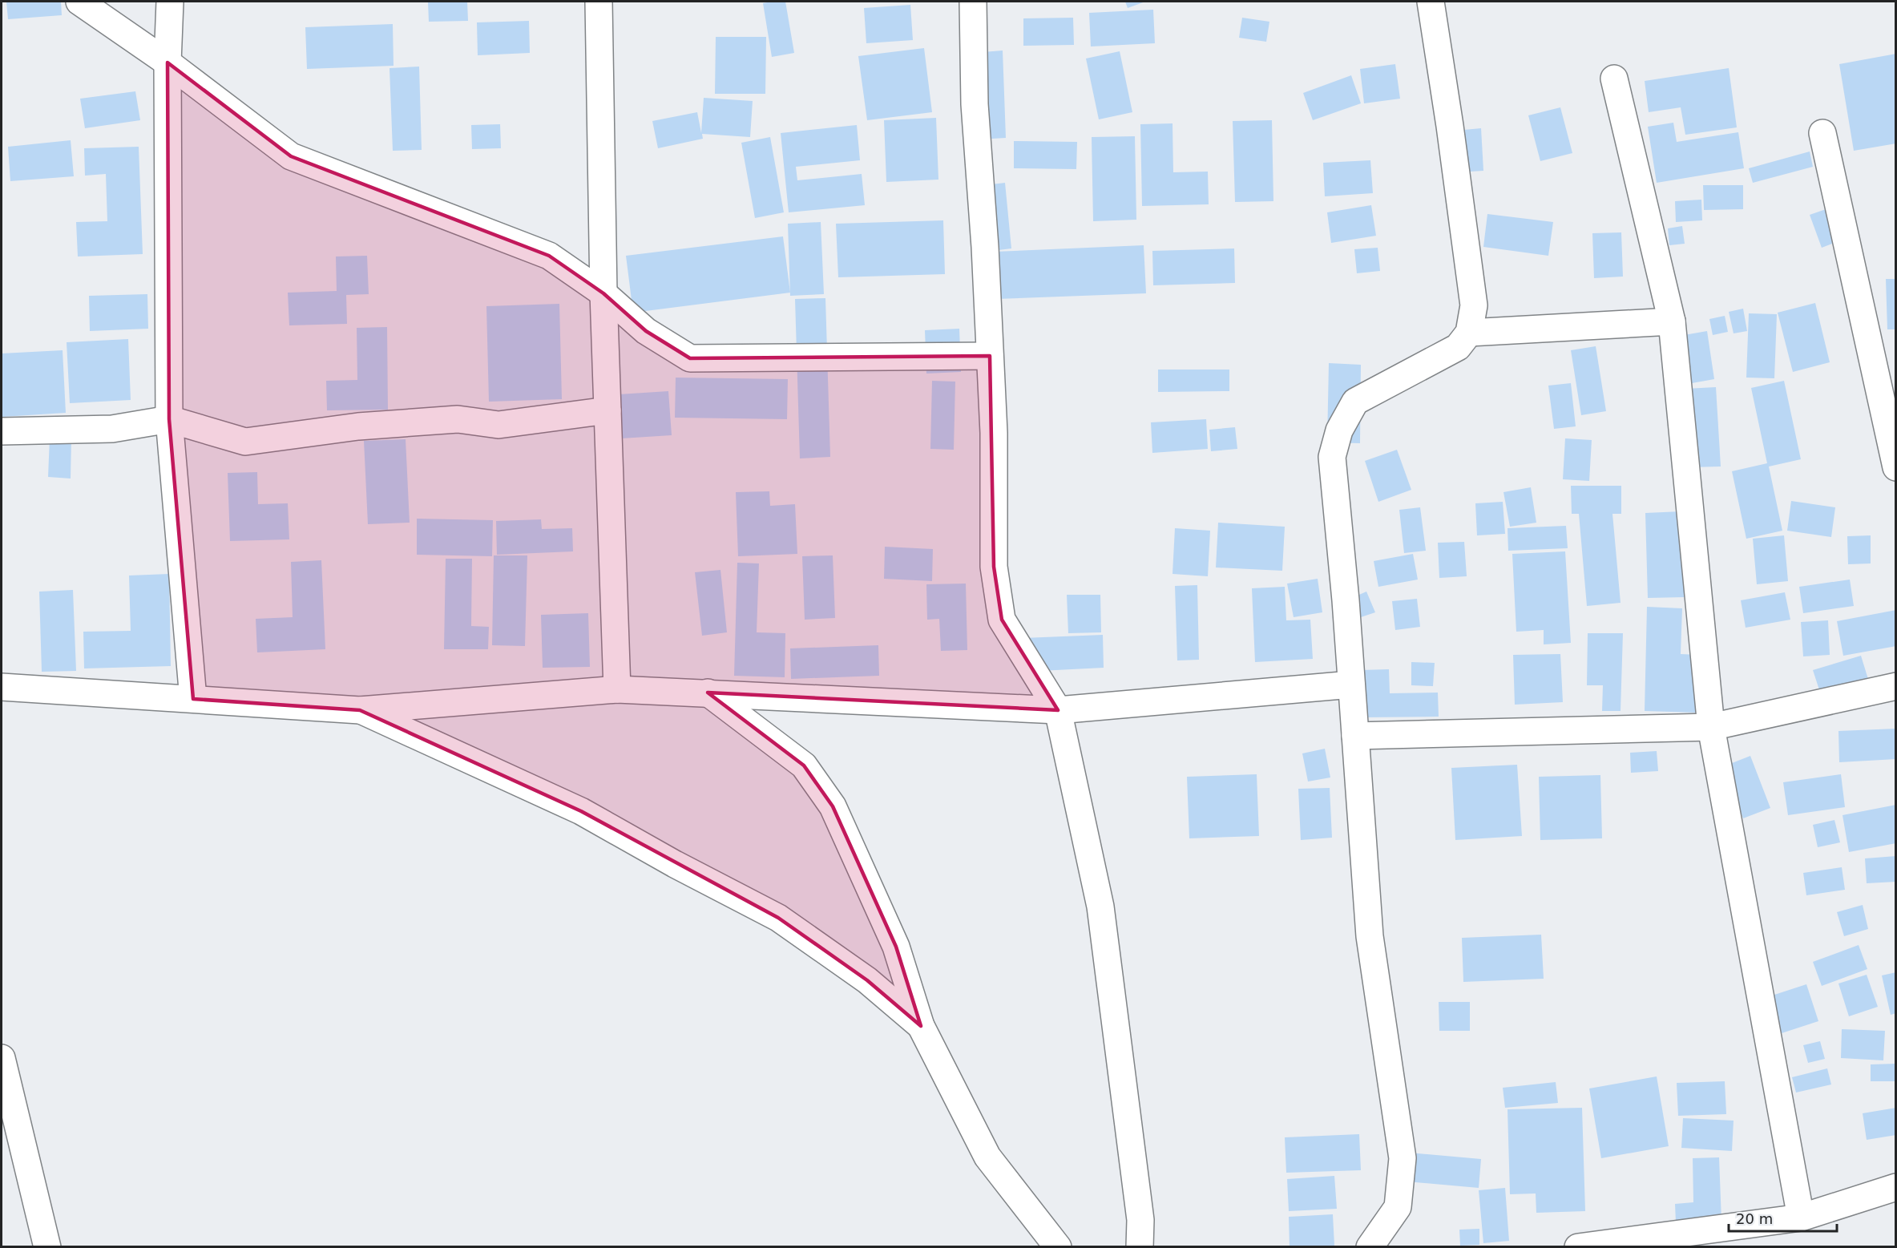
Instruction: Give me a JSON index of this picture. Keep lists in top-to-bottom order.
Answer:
{
  "scale_bar": "20 m"
}
